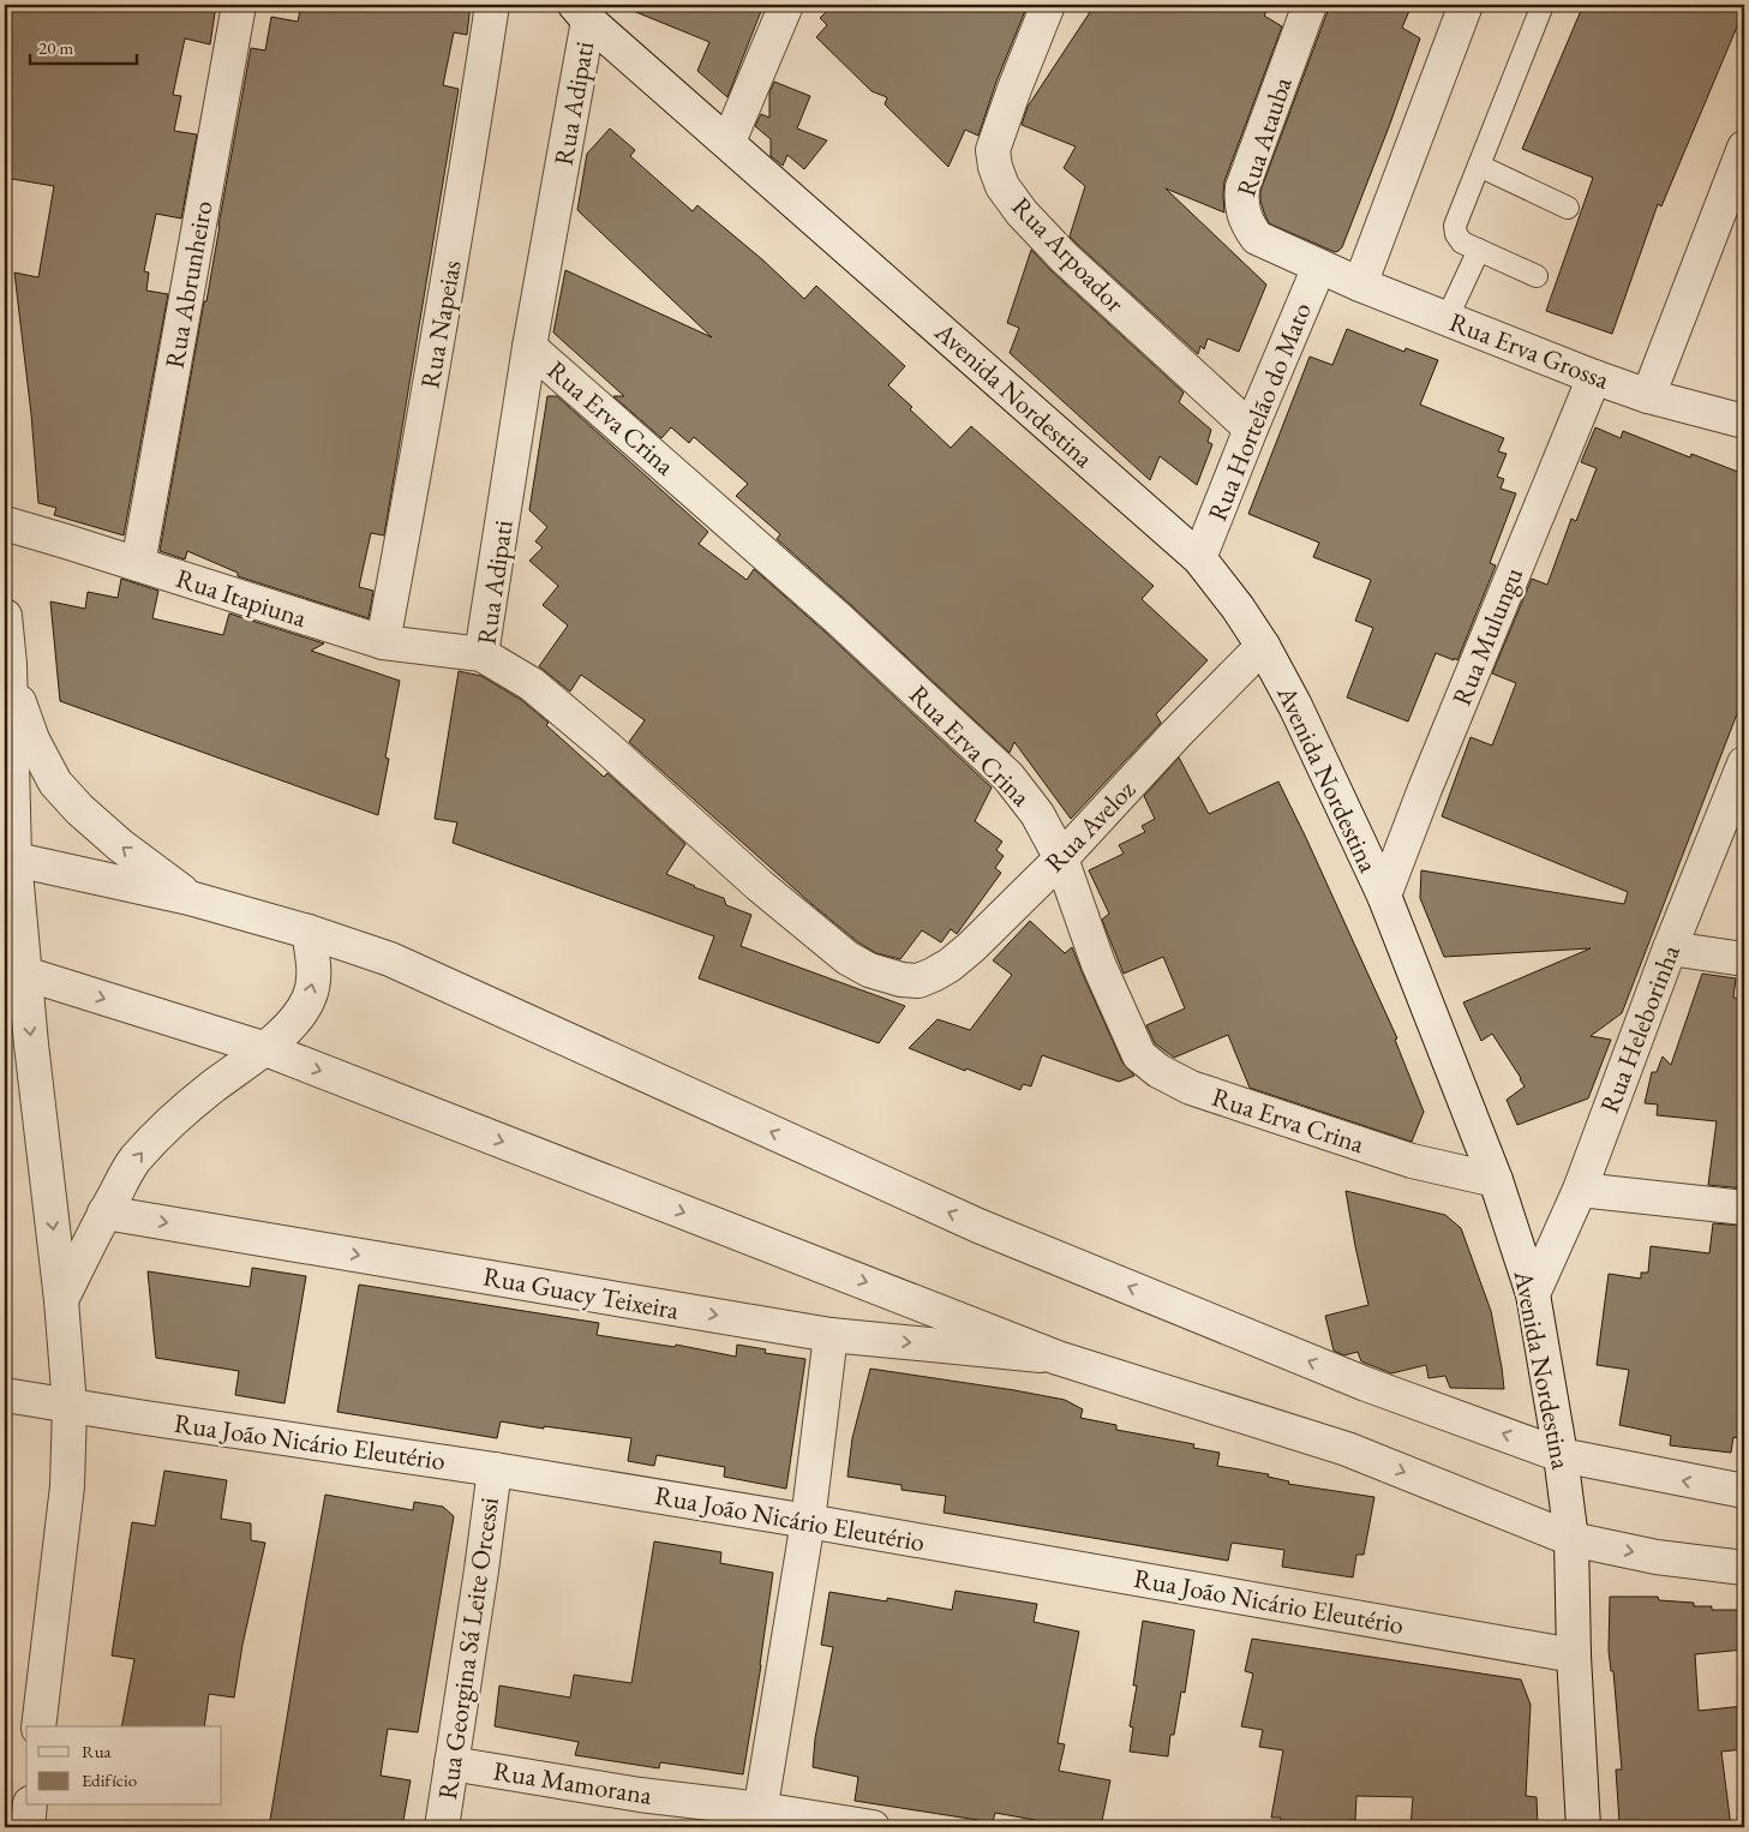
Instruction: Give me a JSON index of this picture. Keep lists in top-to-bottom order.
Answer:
{
  "streets": {
    "street": [
      "Rua Adipati",
      "Rua Atauba",
      "Rua Arpoador",
      "Rua Abrunheiro",
      "Rua Napeias",
      "Rua Erva Grossa",
      "Avenida Nordestina",
      "Rua Hortelão do Mato",
      "Rua Erva Crina",
      "Rua Itapiuna",
      "Rua Mulungu",
      "Rua Aveloz",
      "Rua Heleborinha",
      "Rua Guacy Teixeira",
      "Rua João Nicário Eleutério",
      "Rua Georgina Sá Leite Orcessi",
      "Rua Mamorana"
    ]
  },
  "crossings": [
    ["Rua Adipati", "Avenida Nordestina"],
    ["Rua Adipati", "Rua Erva Crina"],
    ["Rua Adipati", "Rua Itapiuna"],
    ["Rua Adipati", "Rua Aveloz"],
    ["Rua Atauba", "Rua Erva Grossa"],
    ["Rua Atauba", "Rua Hortelão do Mato"],
    ["Rua Arpoador", "Rua Hortelão do Mato"],
    ["Rua Abrunheiro", "Rua Itapiuna"],
    ["Rua Napeias", "Rua Itapiuna"],
    ["Rua Erva Grossa", "Rua Hortelão do Mato"],
    ["Rua Erva Grossa", "Rua Mulungu"],
    ["Avenida Nordestina", "Rua Hortelão do Mato"],
    ["Avenida Nordestina", "Rua Erva Crina"],
    ["Avenida Nordestina", "Rua Mulungu"],
    ["Avenida Nordestina", "Rua Aveloz"],
    ["Avenida Nordestina", "Rua Heleborinha"],
    ["Avenida Nordestina", "Rua João Nicário Eleutério"],
    ["Rua Erva Crina", "Rua Aveloz"],
    ["Rua João Nicário Eleutério", "Rua Georgina Sá Leite Orcessi"],
    ["Rua Georgina Sá Leite Orcessi", "Rua Mamorana"]
  ],
  "legend": ["Rua", "Edifício"],
  "scale_bar": "20 m"
}
